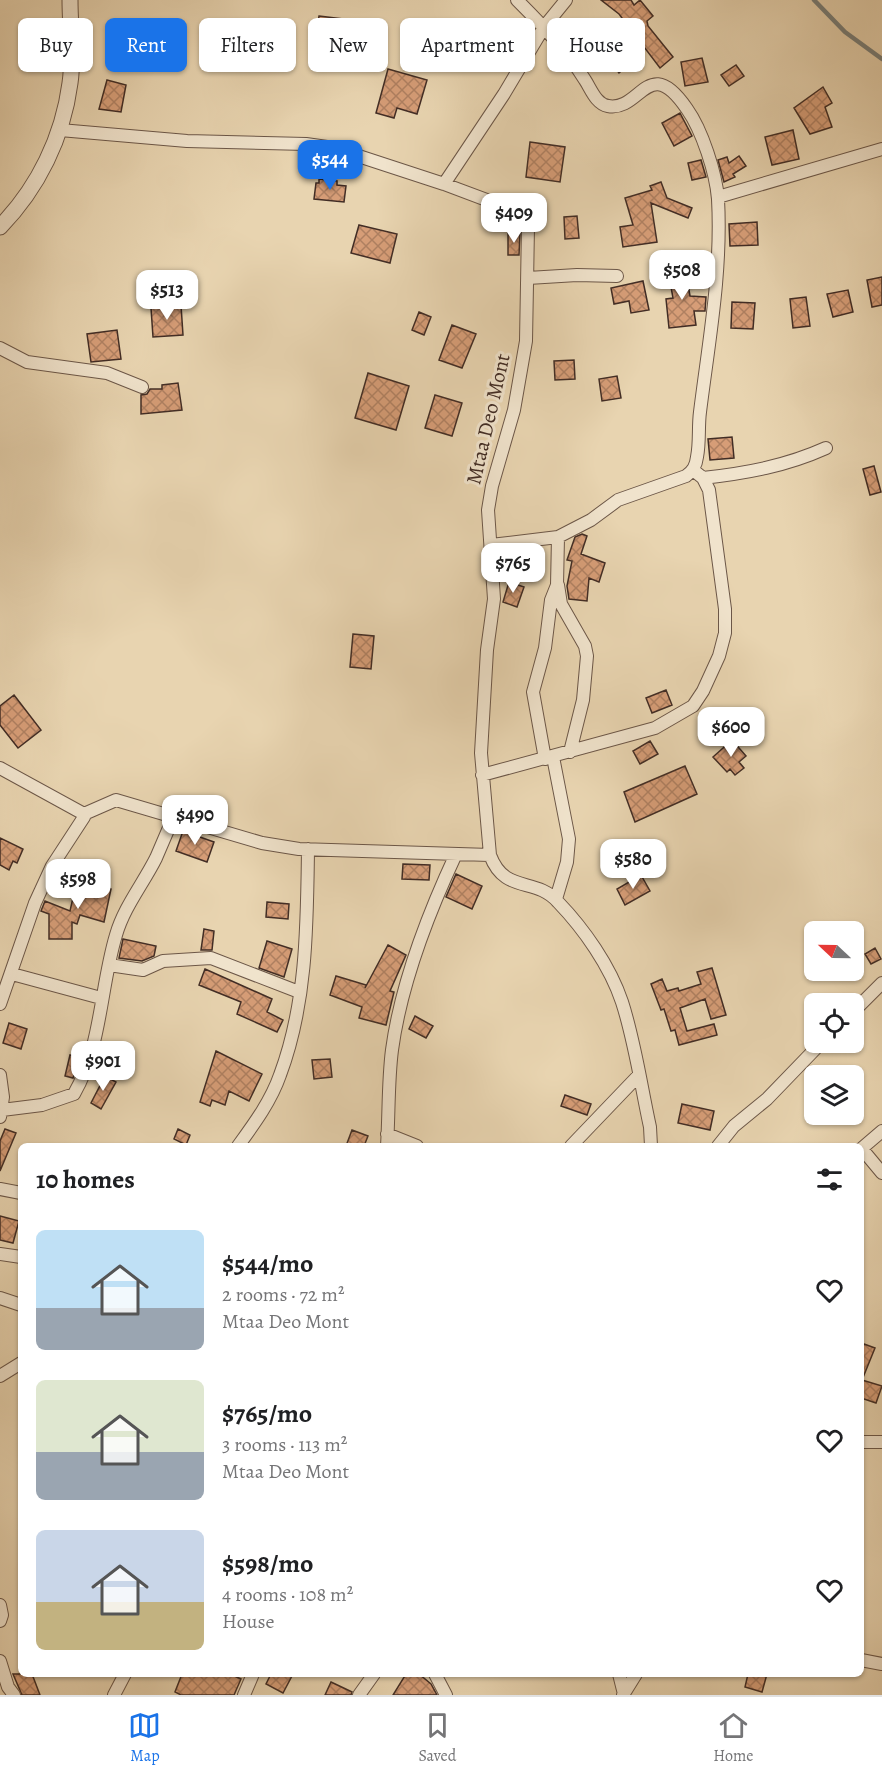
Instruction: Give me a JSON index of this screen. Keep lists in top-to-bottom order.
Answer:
{
  "streets": {
    "street": ["Mtaa Deo Mont"]
  },
  "north": "left",
  "page": {
    "chip": [
      "Buy",
      "Rent",
      "Filters",
      "New",
      "Apartment",
      "House"
    ],
    "price": [
      "$544",
      "$409",
      "$508",
      "$513",
      "$765",
      "$600",
      "$490",
      "$580",
      "$598",
      "$901"
    ],
    "heading": "10 homes",
    "list": [
      {
        "name": "$544/mo",
        "note": "2 rooms · 72 m² · Mtaa Deo Mont"
      },
      {
        "name": "$765/mo",
        "note": "3 rooms · 113 m² · Mtaa Deo Mont"
      },
      {
        "name": "$598/mo",
        "note": "4 rooms · 108 m² · House"
      }
    ],
    "tabs": ["Map", "Saved", "Home"]
  }
}
